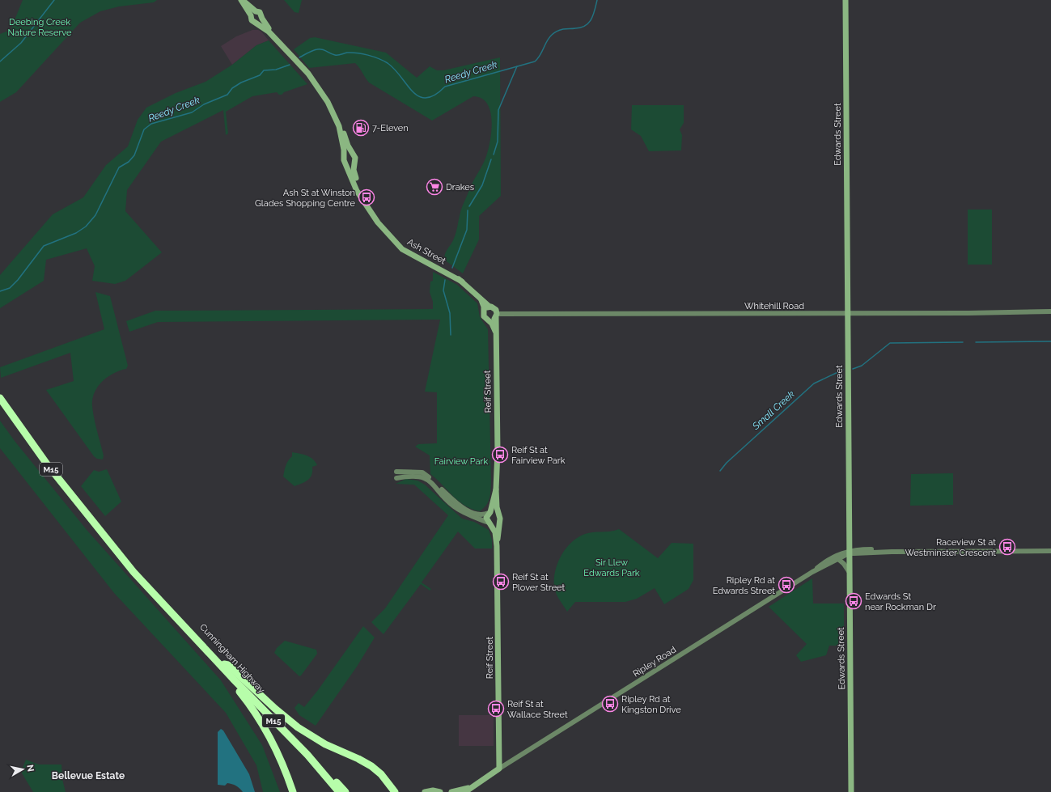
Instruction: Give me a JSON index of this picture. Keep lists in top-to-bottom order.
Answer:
{
  "streets": {
    "highway": ["M15", "Cunningham Highway"],
    "main road": [
      "Edwards Street",
      "Ash Street",
      "Reif Street",
      "Ripley Road"
    ],
    "street": ["Whitehill Road"]
  },
  "crossings": [
    ["Edwards Street", "Whitehill Road"],
    ["Edwards Street", "Ripley Road"],
    ["Ash Street", "Whitehill Road"],
    ["Ash Street", "Reif Street"],
    ["Whitehill Road", "Reif Street"],
    ["Reif Street", "Ripley Road"]
  ],
  "districts": ["Bellevue Estate"],
  "water": ["Reedy Creek", "Small Creek"],
  "parks": ["Deebing Creek Nature Reserve", "Fairview Park", "Sir Llew Edwards Park"],
  "places": {
    "fuel station": ["7-Eleven"],
    "supermarket": ["Drakes"],
    "bus stop": [
      "Ash St at Winston Glades Shopping Centre",
      "Reif St at Fairview Park",
      "Raceview St at Westminster Crescent",
      "Reif St at Plover Street",
      "Ripley Rd at Edwards Street",
      "Edwards St near Rockman Dr",
      "Ripley Rd at Kingston Drive",
      "Reif St at Wallace Street"
    ]
  },
  "north": "right"
}
